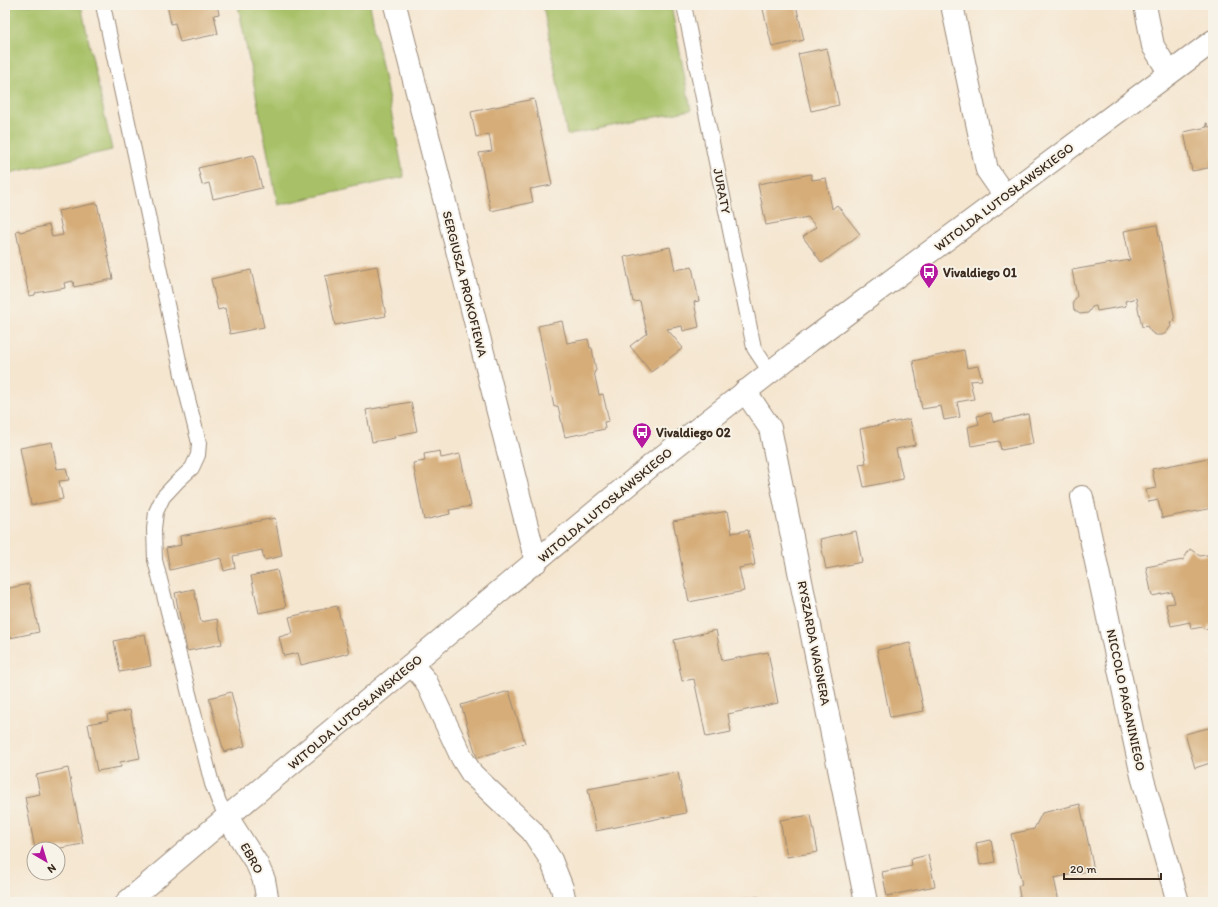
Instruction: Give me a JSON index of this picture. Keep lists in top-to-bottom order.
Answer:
{
  "streets": {
    "street": [
      "WITOLDA LUTOSŁAWSKIEGO",
      "SERGIUSZA PROKOFIEWA",
      "RYSZARDA WAGNERA",
      "NICCOLO PAGANINIEGO",
      "EBRO"
    ],
    "lane": ["JURATY"]
  },
  "crossings": [
    ["JURATY", "WITOLDA LUTOSŁAWSKIEGO"],
    ["WITOLDA LUTOSŁAWSKIEGO", "SERGIUSZA PROKOFIEWA"],
    ["WITOLDA LUTOSŁAWSKIEGO", "RYSZARDA WAGNERA"],
    ["WITOLDA LUTOSŁAWSKIEGO", "EBRO"]
  ],
  "places": {
    "bus stop": ["Vivaldiego 01", "Vivaldiego 02"]
  },
  "scale_bar": "20 m",
  "north": "bottom right"
}
